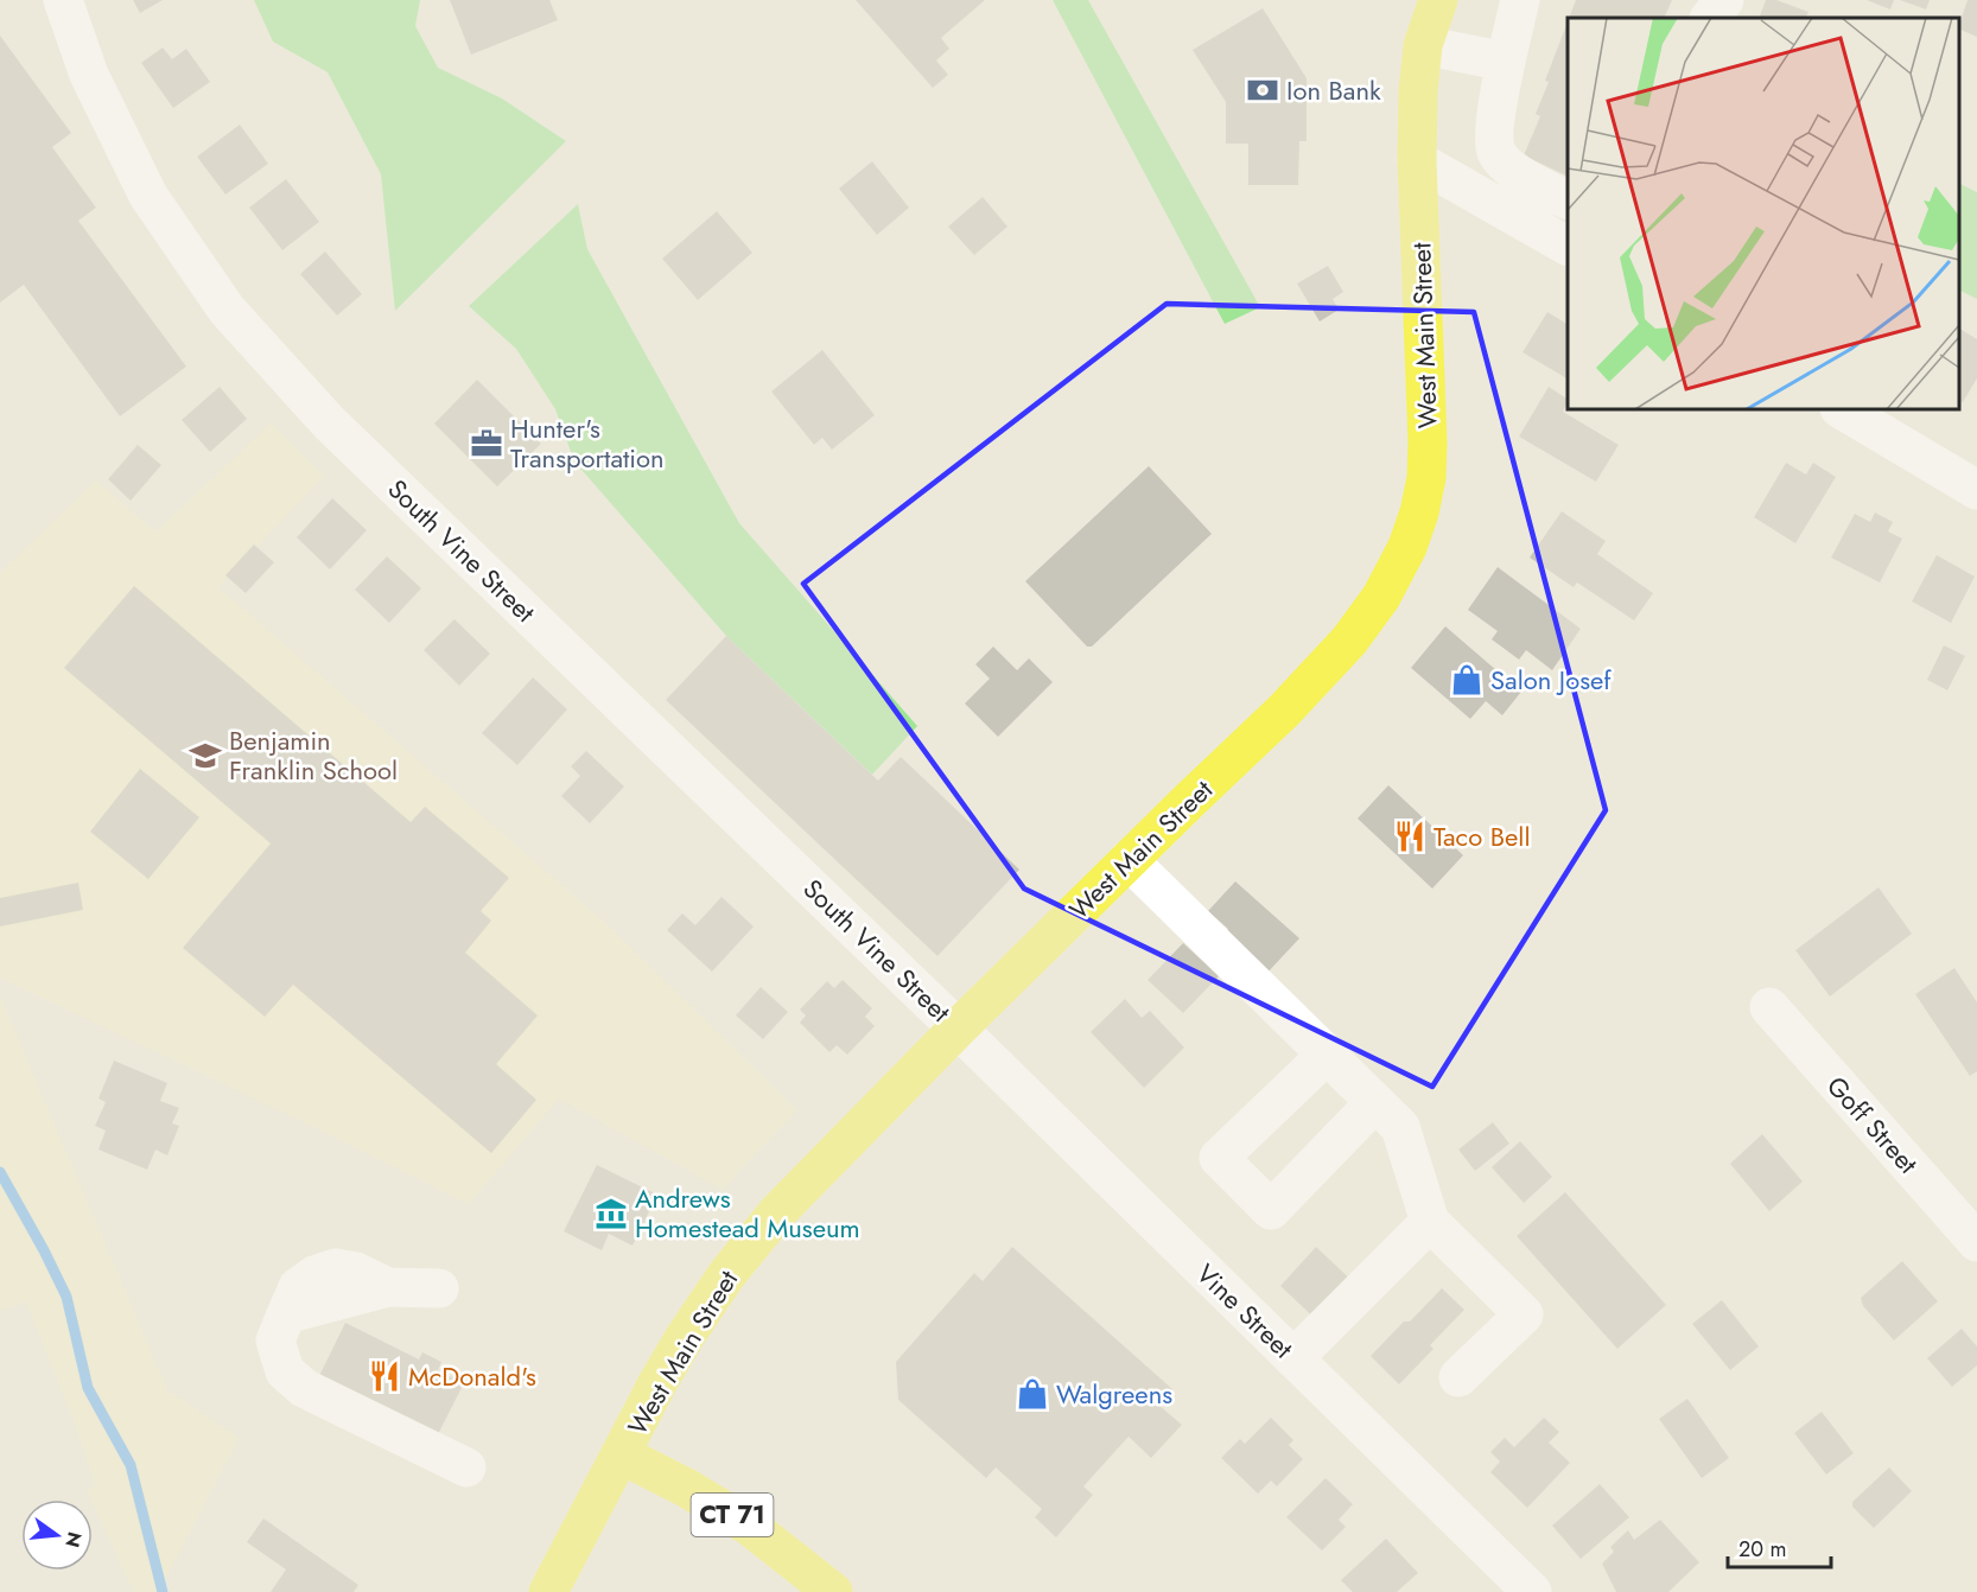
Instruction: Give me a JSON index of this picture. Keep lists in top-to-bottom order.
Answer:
{
  "streets": {
    "main road": ["West Main Street", "CT 71"],
    "street": ["South Vine Street", "Goff Street", "Vine Street"]
  },
  "crossings": [
    ["West Main Street", "South Vine Street"],
    ["West Main Street", "Vine Street"],
    ["West Main Street", "CT 71"],
    ["South Vine Street", "Vine Street"]
  ],
  "places": {
    "bank": ["Ion Bank"],
    "office": ["Hunter's Transportation"],
    "shop": ["Salon Josef", "Walgreens"],
    "school or university": ["Benjamin Franklin School"],
    "restaurant": ["Taco Bell", "McDonald's"],
    "museum": ["Andrews Homestead Museum"]
  },
  "scale_bar": "20 m",
  "north": "right"
}
